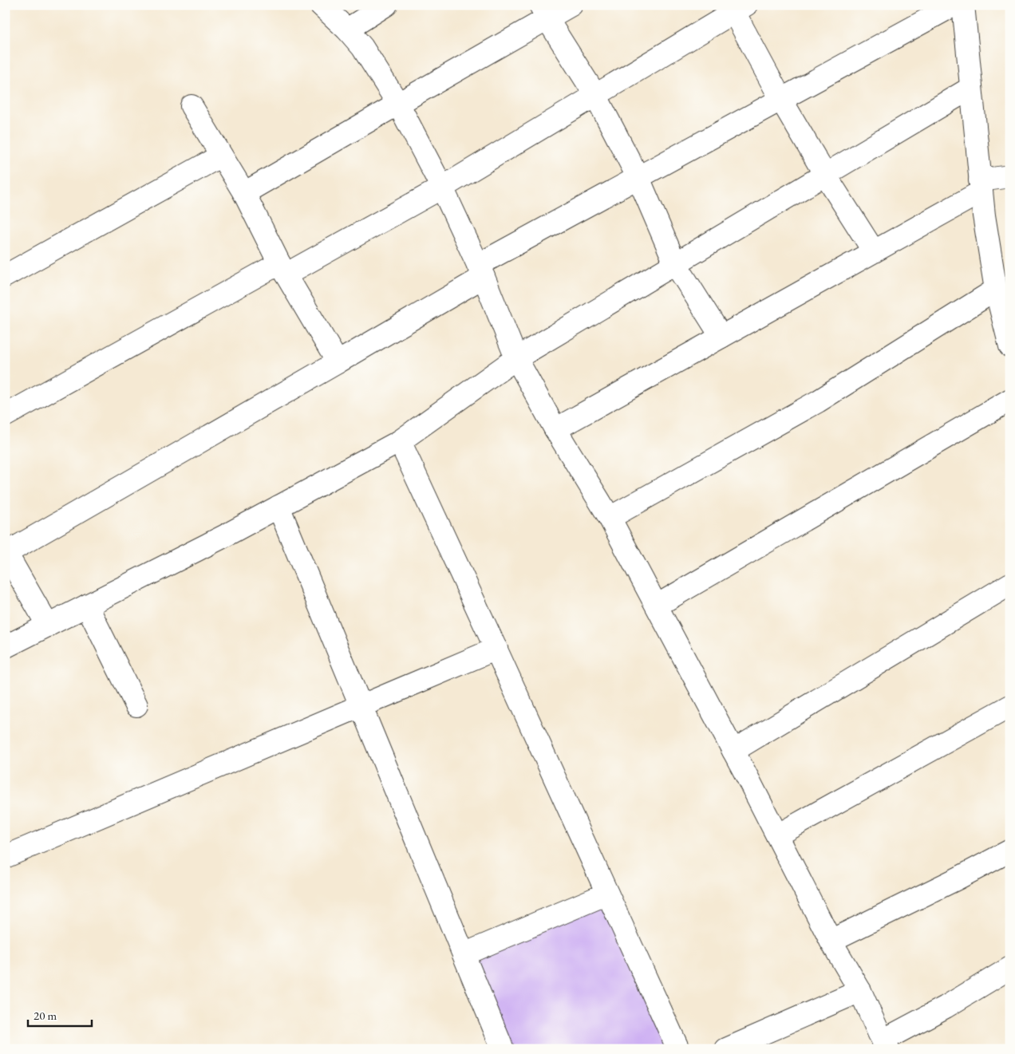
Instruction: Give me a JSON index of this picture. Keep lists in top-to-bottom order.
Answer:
{
  "scale_bar": "20 m"
}
